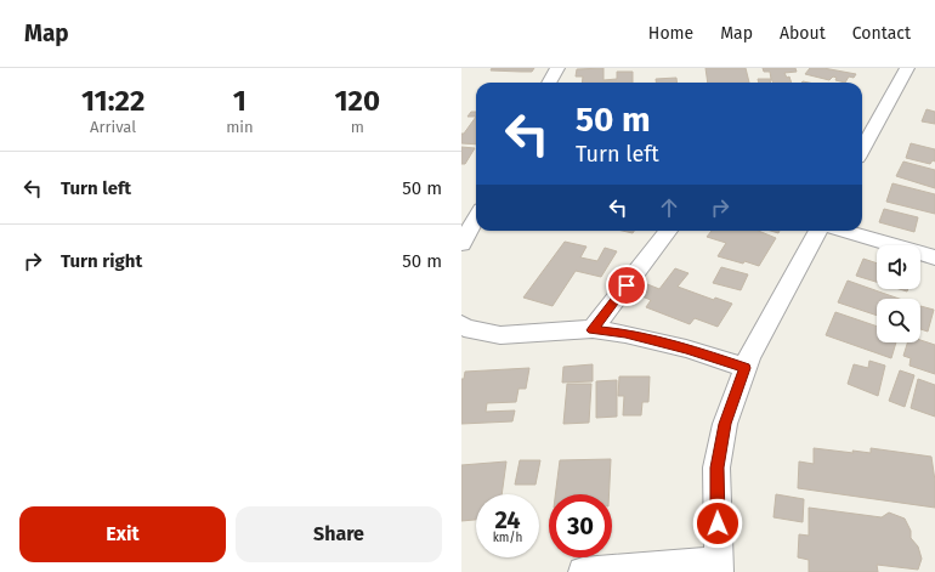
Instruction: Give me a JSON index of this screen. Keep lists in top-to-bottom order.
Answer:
{
  "page": {
    "header": "Map",
    "nav": [
      "Home",
      "Map",
      "About",
      "Contact"
    ],
    "eta": [
      "11:22",
      "Arrival",
      "1",
      "min",
      "120",
      "m"
    ],
    "turn": ["50 m", "Turn left"],
    "list": [
      {
        "name": "Turn left",
        "value": "50 m"
      },
      {
        "name": "Turn right",
        "value": "50 m"
      }
    ],
    "speed": "24 km/h",
    "limit": "30",
    "buttons": ["Exit", "Share"]
  }
}
